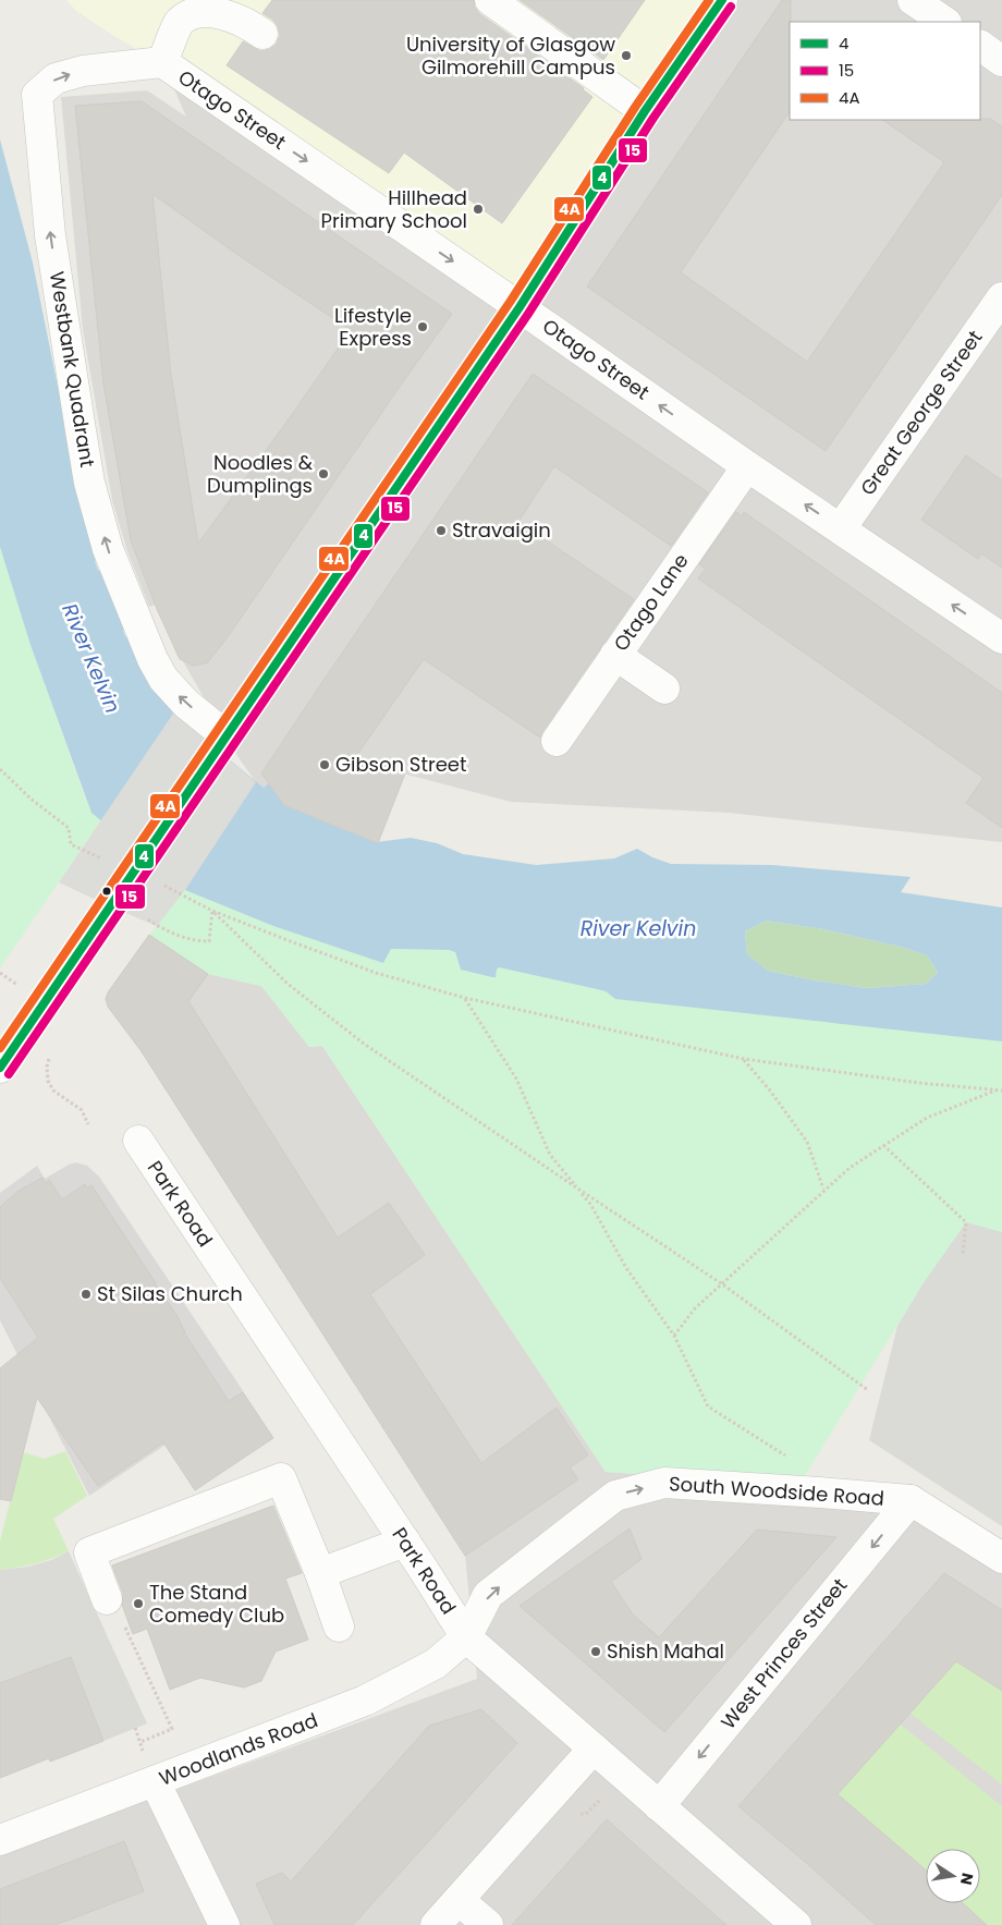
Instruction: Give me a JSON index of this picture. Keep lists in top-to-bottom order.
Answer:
{
  "streets": {
    "street": [
      "Otago Street",
      "Westbank Quadrant",
      "Great George Street",
      "Otago Lane",
      "Park Road",
      "South Woodside Road",
      "West Princes Street",
      "Woodlands Road"
    ]
  },
  "crossings": [
    ["Otago Street", "Westbank Quadrant"],
    ["Otago Street", "Great George Street"],
    ["Otago Street", "Otago Lane"],
    ["Park Road", "South Woodside Road"],
    ["Park Road", "West Princes Street"],
    ["Park Road", "Woodlands Road"],
    ["South Woodside Road", "West Princes Street"],
    ["South Woodside Road", "Woodlands Road"]
  ],
  "one_way": ["Westbank Quadrant", "South Woodside Road", "West Princes Street"],
  "water": ["River Kelvin"],
  "places": [
    "University of Glasgow Gilmorehill Campus",
    "Hillhead Primary School",
    "Lifestyle Express",
    "Noodles & Dumplings",
    "Stravaigin",
    "Gibson Street",
    "St Silas Church",
    "The Stand Comedy Club",
    "Shish Mahal"
  ],
  "lines": ["transit line 4", "transit line 4A", "transit line 15"],
  "legend": ["4", "15", "4A"],
  "north": "right"
}
